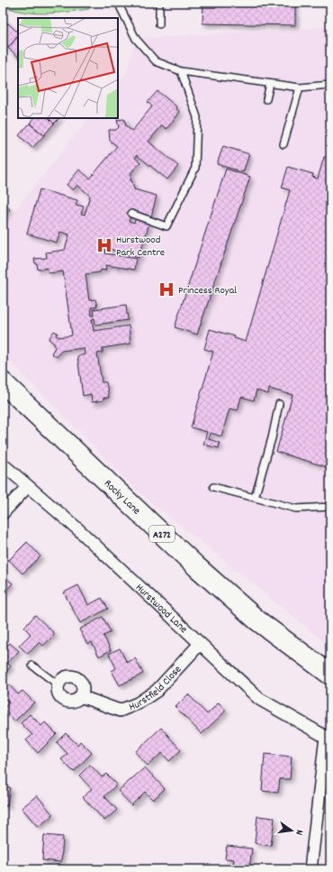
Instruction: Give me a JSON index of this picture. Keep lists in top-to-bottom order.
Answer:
{
  "streets": {
    "highway": ["Rocky Lane", "A272"],
    "street": ["Hurstwood Lane", "Hurstfield Close"]
  },
  "crossings": [
    ["Hurstwood Lane", "Hurstfield Close"]
  ],
  "places": {
    "hospital": ["Hurstwood Park Centre", "Princess Royal"]
  },
  "north": "right"
}
